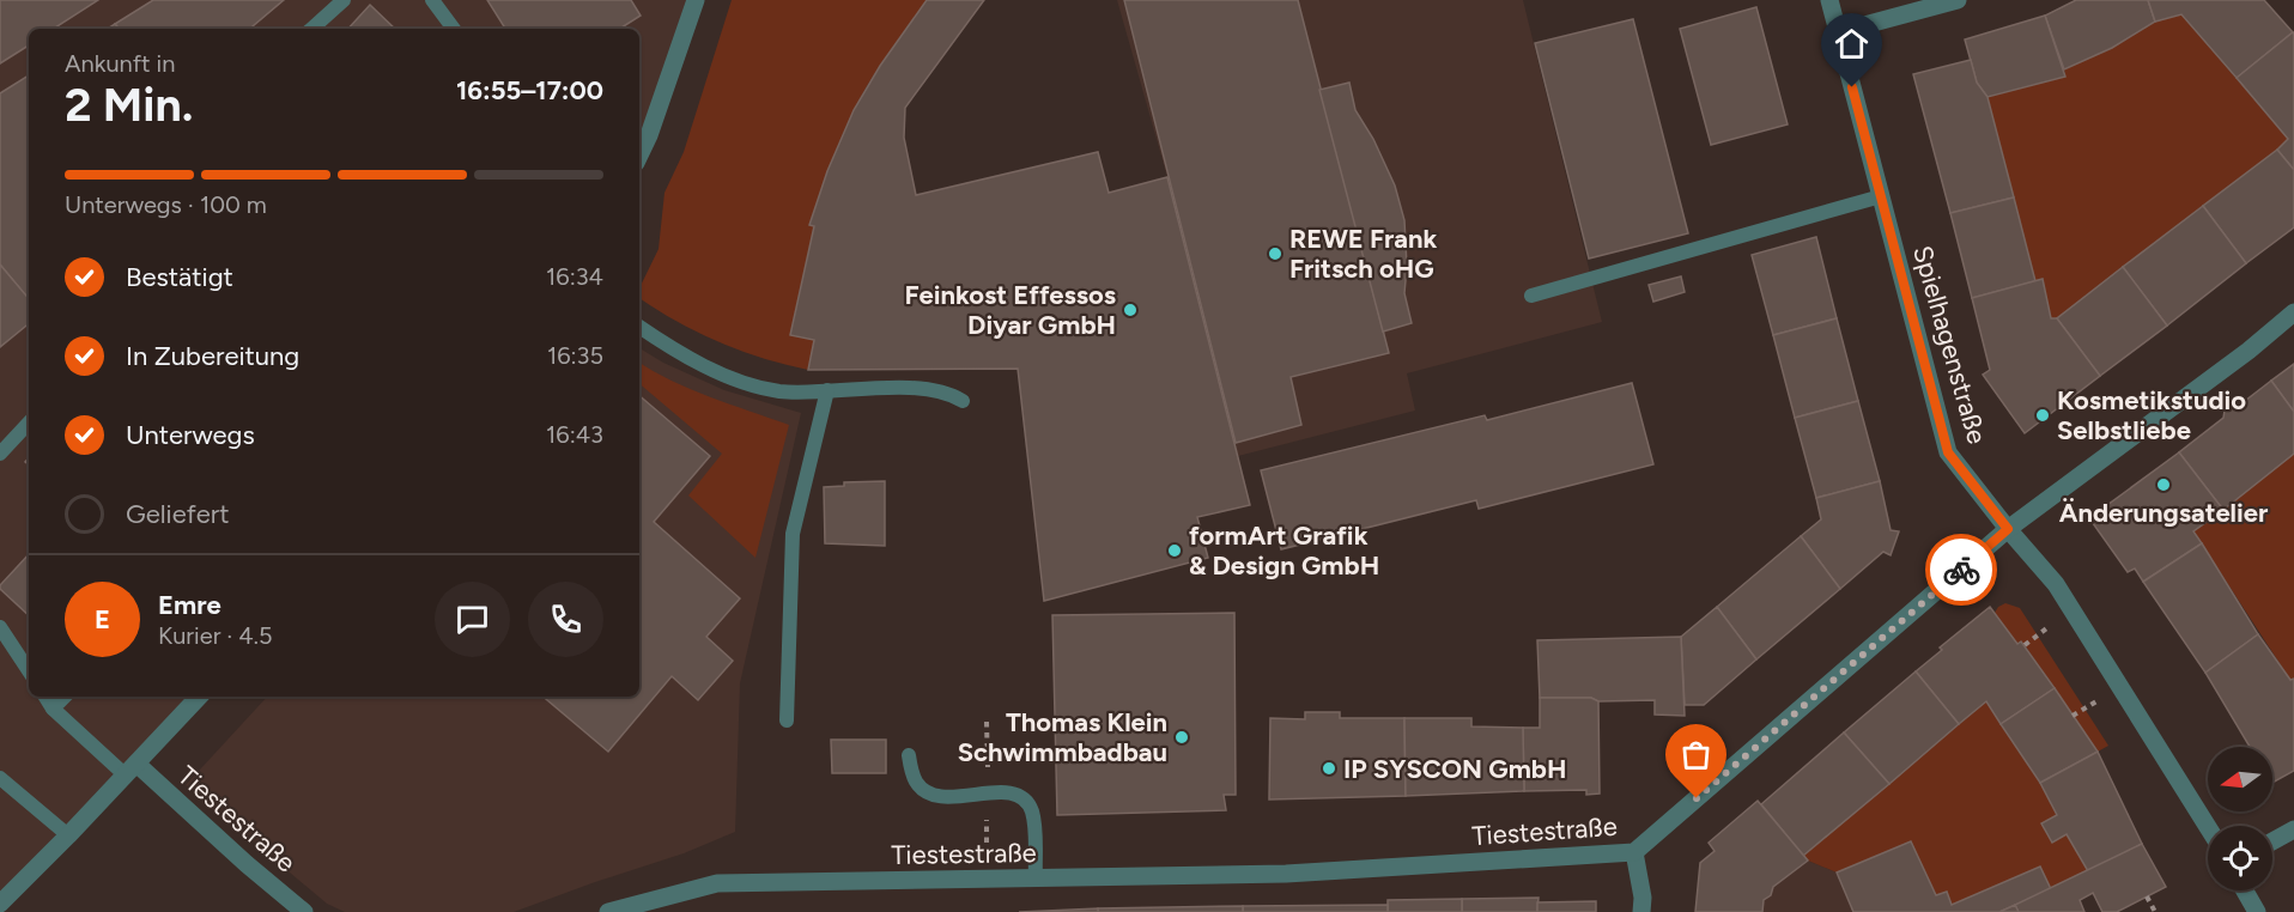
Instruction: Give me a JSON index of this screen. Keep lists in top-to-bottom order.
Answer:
{
  "streets": {
    "street": ["Spielhagenstraße", "Tiestestraße"]
  },
  "crossings": [
    ["Spielhagenstraße", "Tiestestraße"]
  ],
  "places": [
    "REWE Frank Fritsch oHG",
    "Feinkost Effessos Diyar GmbH",
    "Kosmetikstudio Selbstliebe",
    "Änderungsatelier",
    "formArt Grafik & Design GmbH",
    "Thomas Klein Schwimmbadbau",
    "IP SYSCON GmbH"
  ],
  "north": "left",
  "page": {
    "heading": ["2 Min.", "Ankunft in", "16:55–17:00"],
    "panel": ["Emre", "Kurier · 4.5"],
    "bar": "Unterwegs · 100 m",
    "list": [
      ["Bestätigt", "16:34"],
      ["In Zubereitung", "16:35"],
      ["Unterwegs", "16:43"],
      "Geliefert"
    ],
    "round": "E"
  }
}
